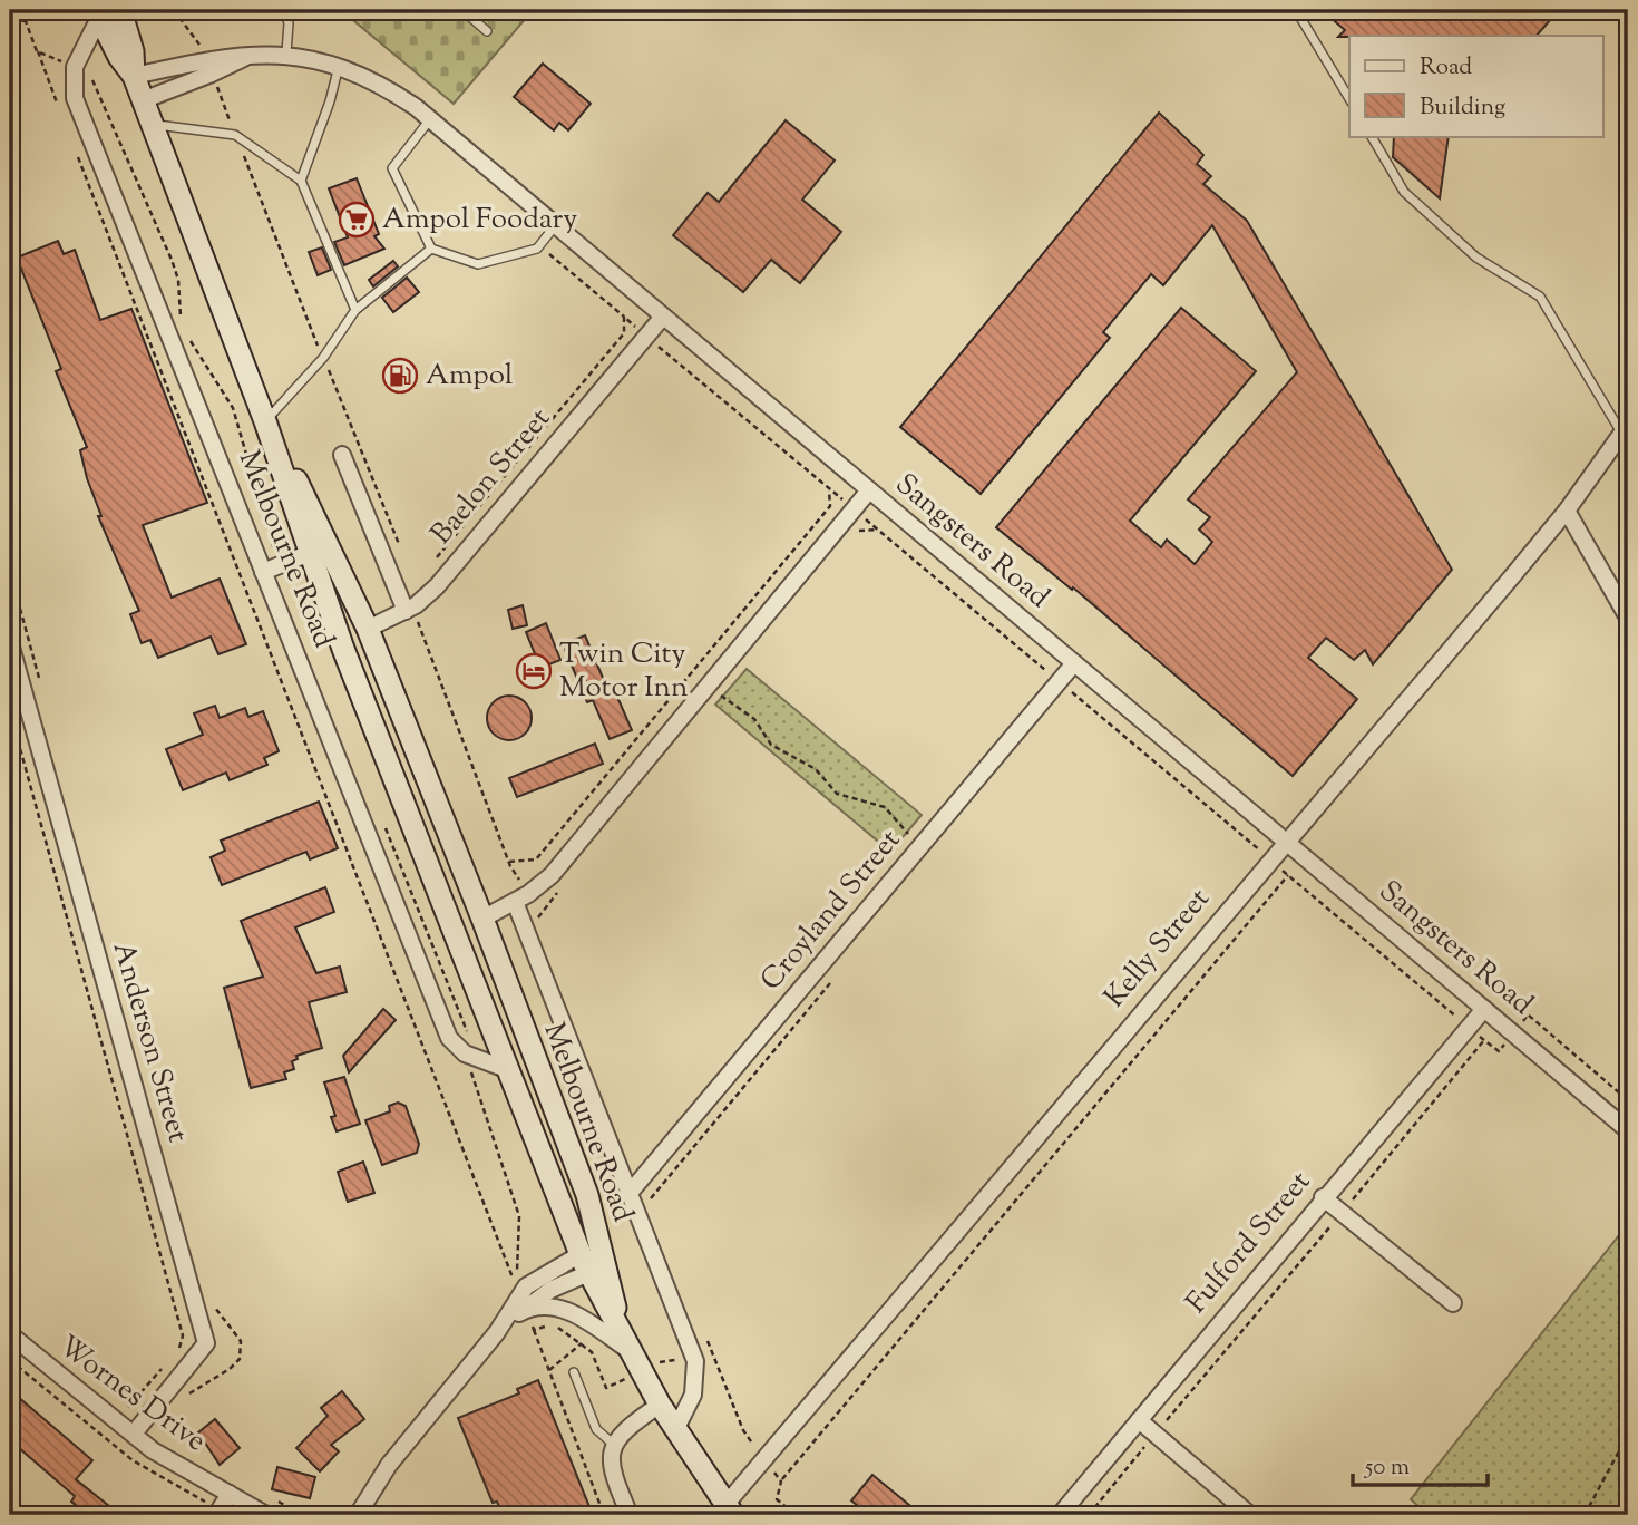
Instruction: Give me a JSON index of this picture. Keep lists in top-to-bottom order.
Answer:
{
  "streets": {
    "main road": ["Baelon Street", "Melbourne Road"],
    "street": [
      "Sangsters Road",
      "Croyland Street",
      "Kelly Street",
      "Anderson Street",
      "Fulford Street",
      "Wornes Drive"
    ]
  },
  "crossings": [
    ["Baelon Street", "Sangsters Road"],
    ["Baelon Street", "Melbourne Road"],
    ["Sangsters Road", "Melbourne Road"],
    ["Sangsters Road", "Croyland Street"],
    ["Sangsters Road", "Kelly Street"],
    ["Sangsters Road", "Fulford Street"],
    ["Melbourne Road", "Croyland Street"],
    ["Melbourne Road", "Kelly Street"],
    ["Anderson Street", "Wornes Drive"]
  ],
  "places": {
    "supermarket": ["Ampol Foodary"],
    "fuel station": ["Ampol"],
    "hotel": ["Twin City Motor Inn"]
  },
  "legend": ["Road", "Building"],
  "scale_bar": "50 m"
}
